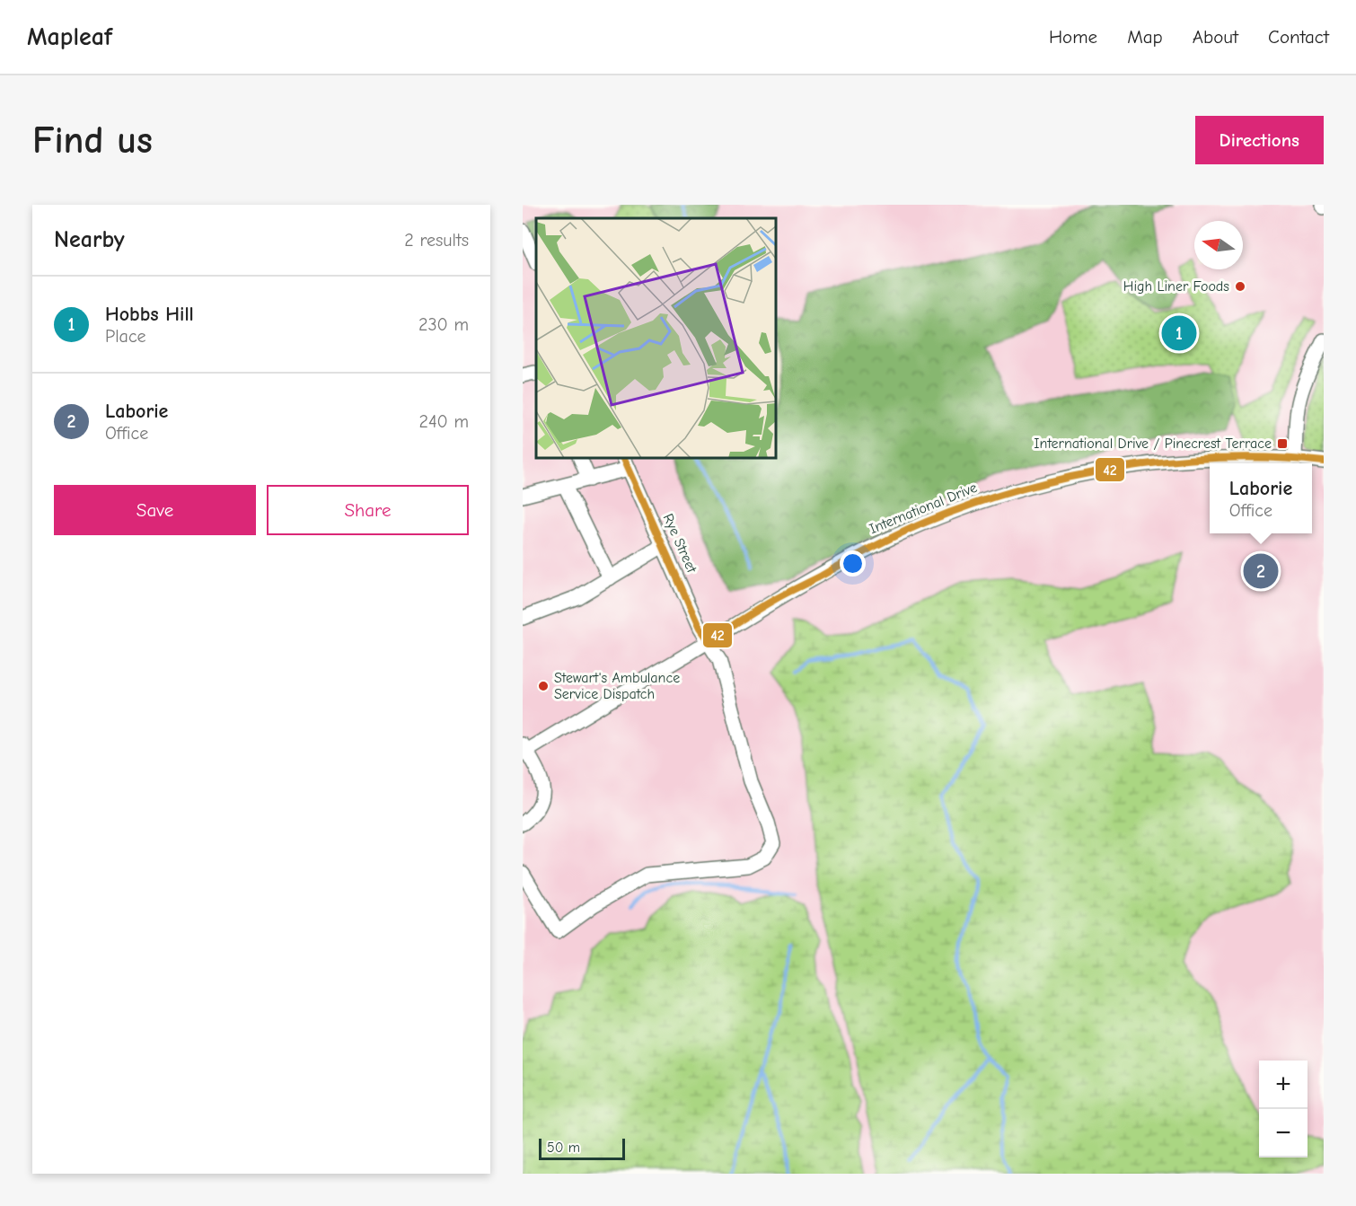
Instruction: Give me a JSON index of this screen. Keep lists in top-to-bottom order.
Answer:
{
  "streets": {
    "street": ["International Drive", "Rye Street"]
  },
  "crossings": [
    ["International Drive", "Rye Street"]
  ],
  "places": {
    "other": ["High Liner Foods", "Stewart's Ambulance Service Dispatch"],
    "transit": ["International Drive / Pinecrest Terrace"]
  },
  "lines": ["transit line 42"],
  "scale_bar": "50 m",
  "north": "left",
  "page": {
    "header": "Mapleaf",
    "nav": [
      "Home",
      "Map",
      "About",
      "Contact"
    ],
    "buttons": [
      "Directions",
      ["Save", "Share"]
    ],
    "title": "Find us",
    "heading": ["Nearby", "2 results"],
    "list": [
      {
        "mark": "1",
        "name": "Hobbs Hill",
        "note": "Place",
        "value": "230 m"
      },
      {
        "mark": "2",
        "name": "Laborie",
        "note": "Office",
        "value": "240 m"
      }
    ],
    "pins": ["1", "2"],
    "popup": ["Laborie", "Office"],
    "map_buttons": ["+", "−"],
    "scale": "50 m"
  }
}
